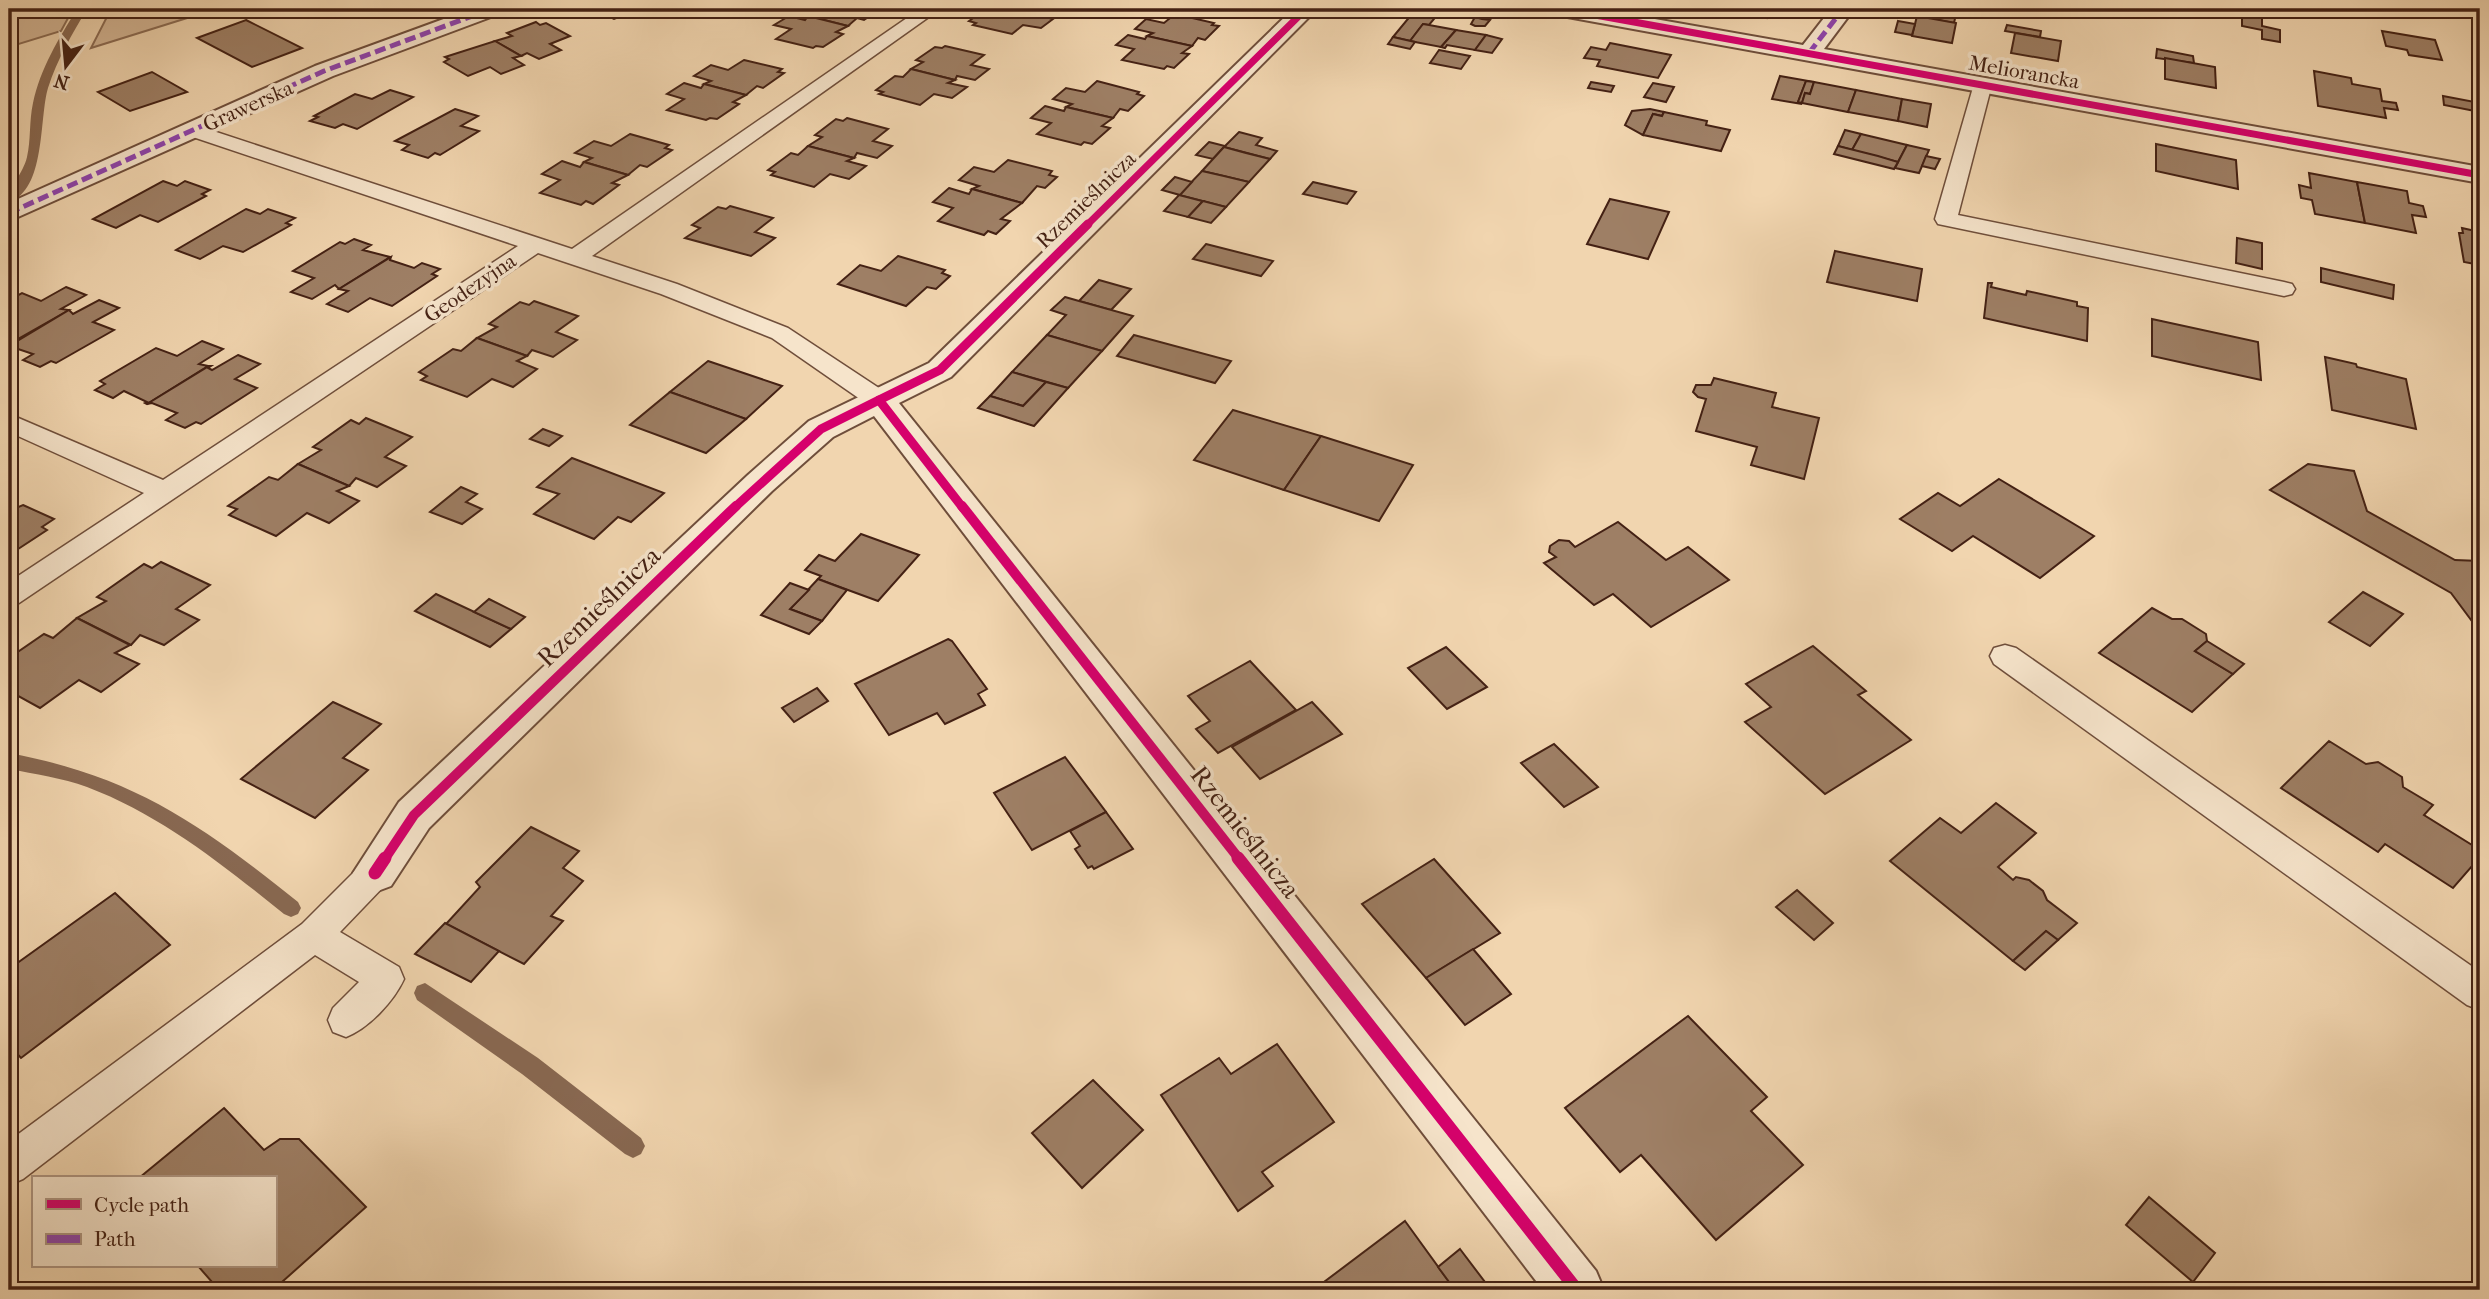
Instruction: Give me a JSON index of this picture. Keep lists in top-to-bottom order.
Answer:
{
  "streets": {
    "street": ["Meliorancka", "Grawerska", "Rzemieślnicza"],
    "lane": ["Geodezyjna"]
  },
  "crossings": [
    ["Rzemieślnicza", "Geodezyjna"]
  ],
  "legend": ["Cycle path", "Path"],
  "north": "bottom"
}
